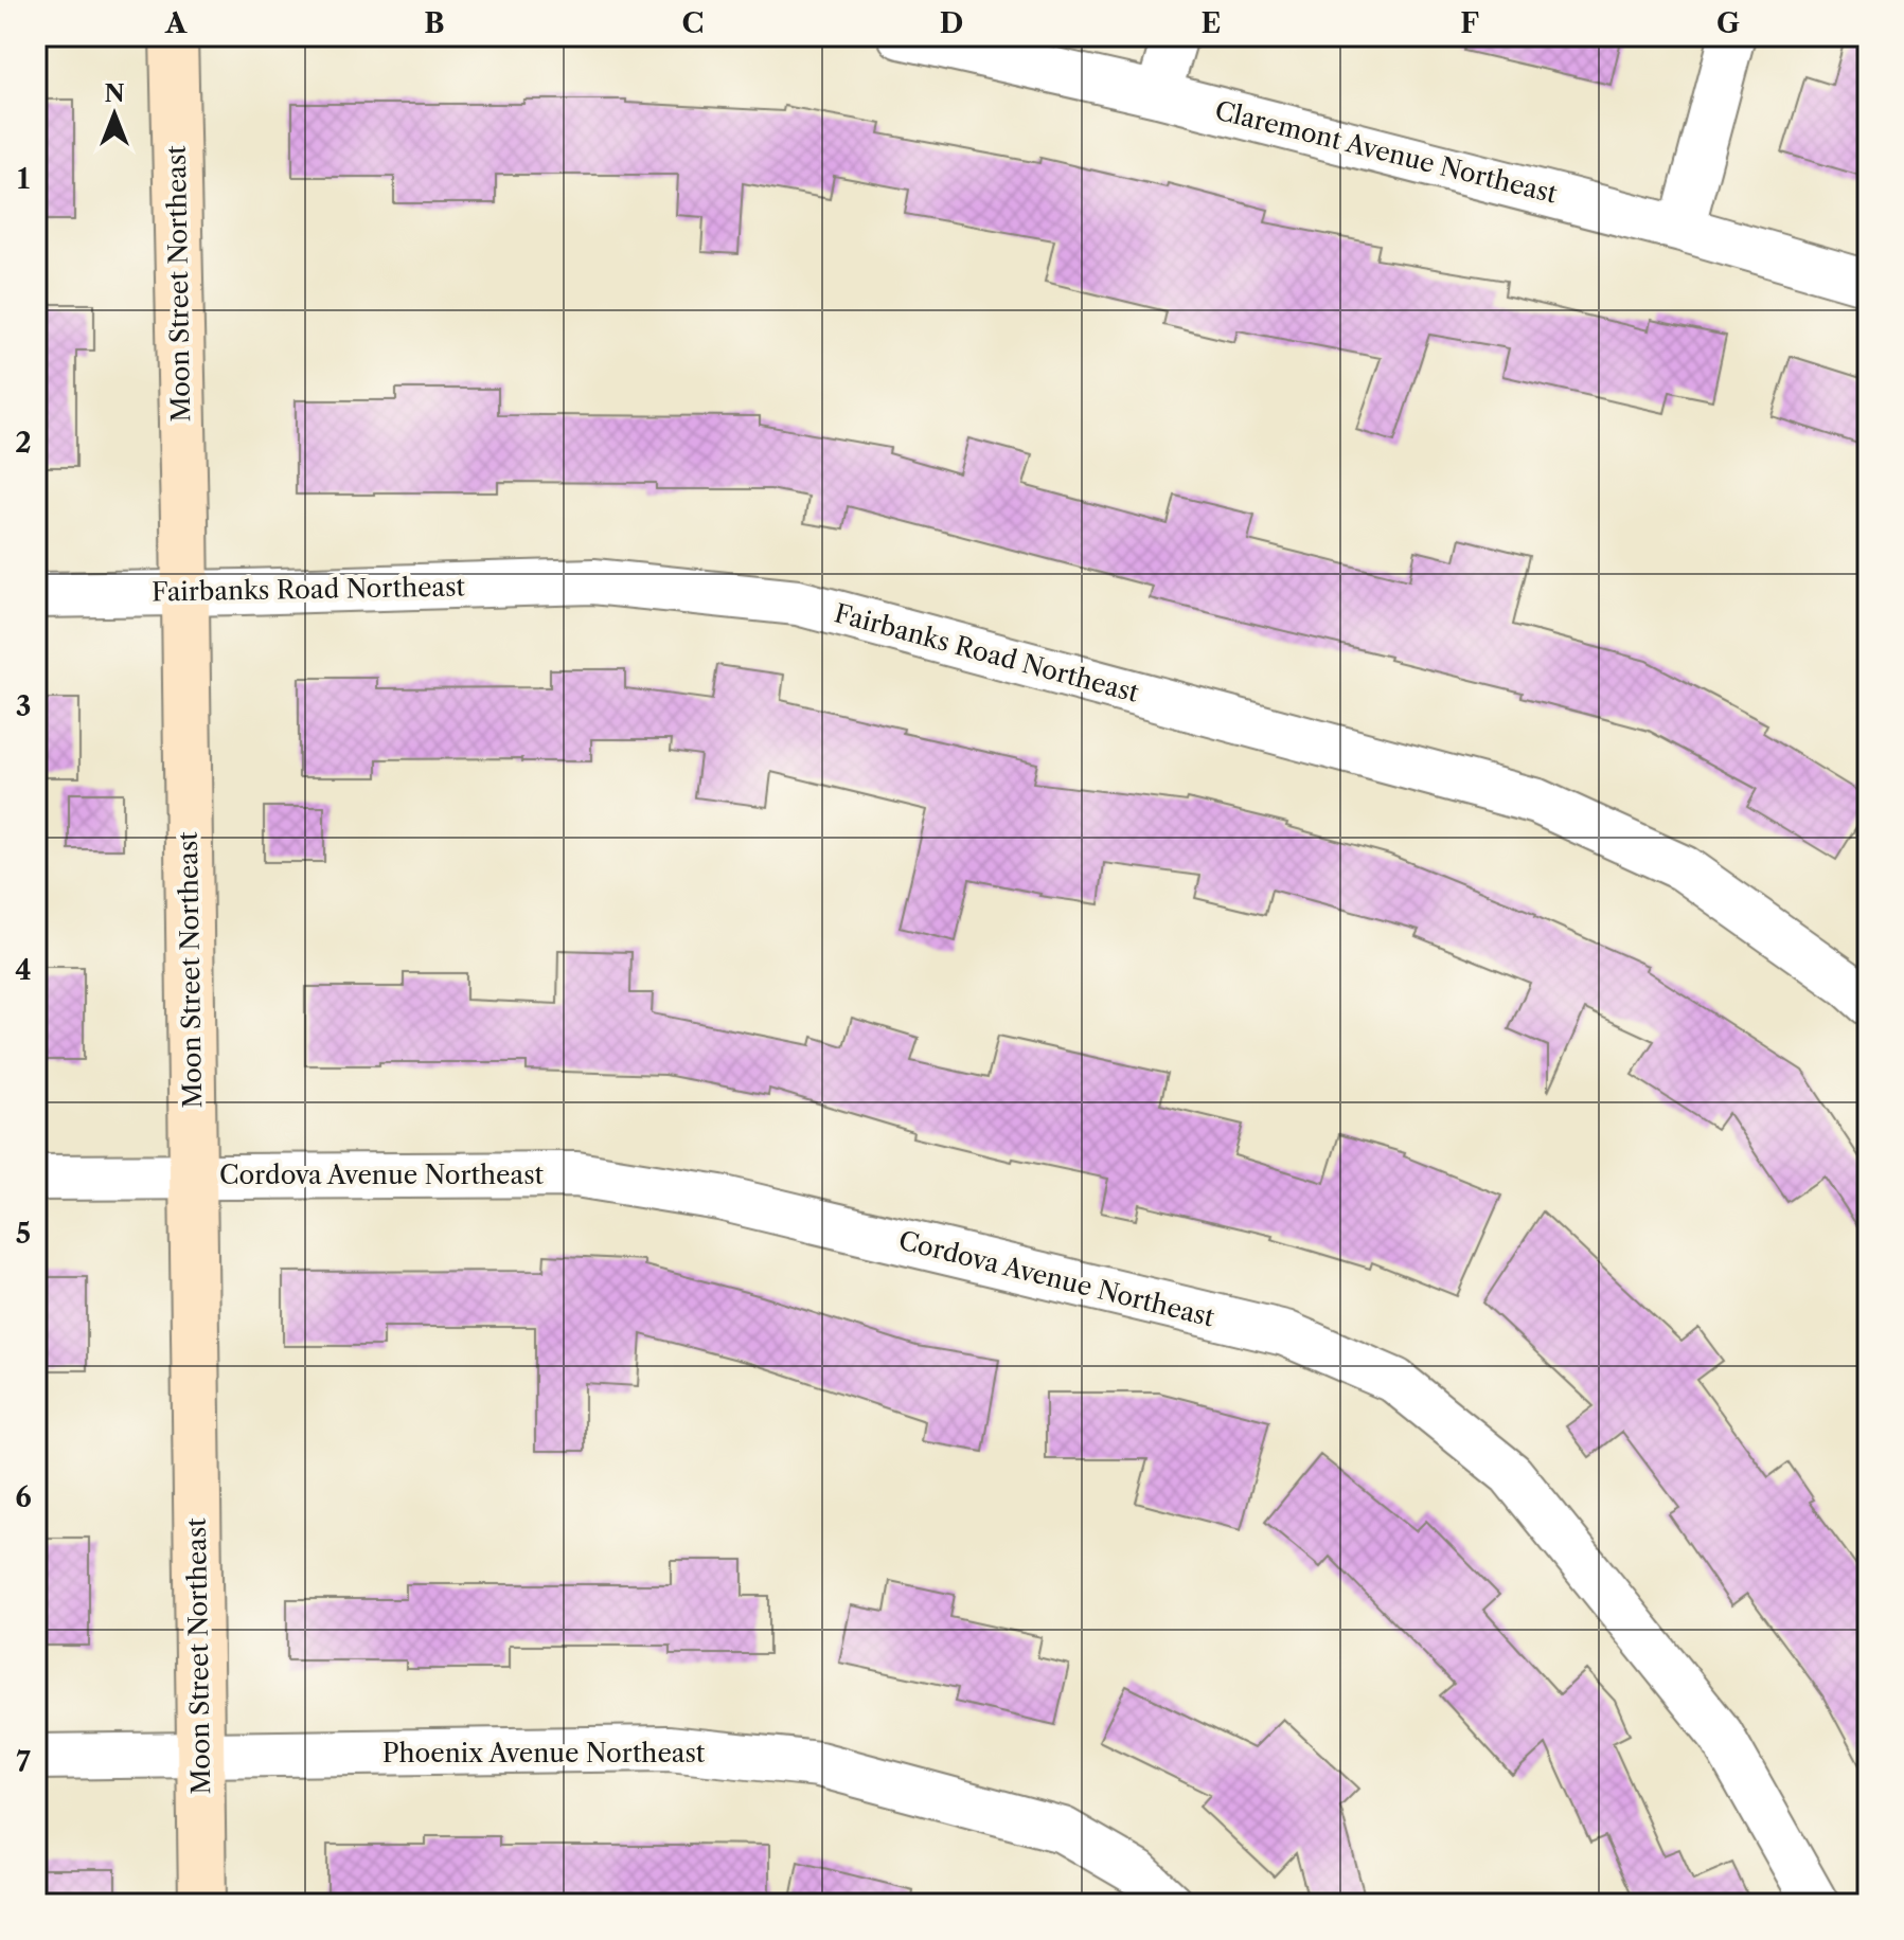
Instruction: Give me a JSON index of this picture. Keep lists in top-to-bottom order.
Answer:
{
  "streets": {
    "street": [
      "Claremont Avenue Northeast",
      "Moon Street Northeast",
      "Fairbanks Road Northeast",
      "Cordova Avenue Northeast",
      "Phoenix Avenue Northeast"
    ]
  },
  "crossings": [
    ["Moon Street Northeast", "Fairbanks Road Northeast"],
    ["Moon Street Northeast", "Cordova Avenue Northeast"],
    ["Moon Street Northeast", "Phoenix Avenue Northeast"]
  ],
  "north": "top",
  "grid": {
    "columns": [
      "A",
      "B",
      "C",
      "D",
      "E",
      "F",
      "G"
    ],
    "rows": [
      "1",
      "2",
      "3",
      "4",
      "5",
      "6",
      "7"
    ]
  }
}
